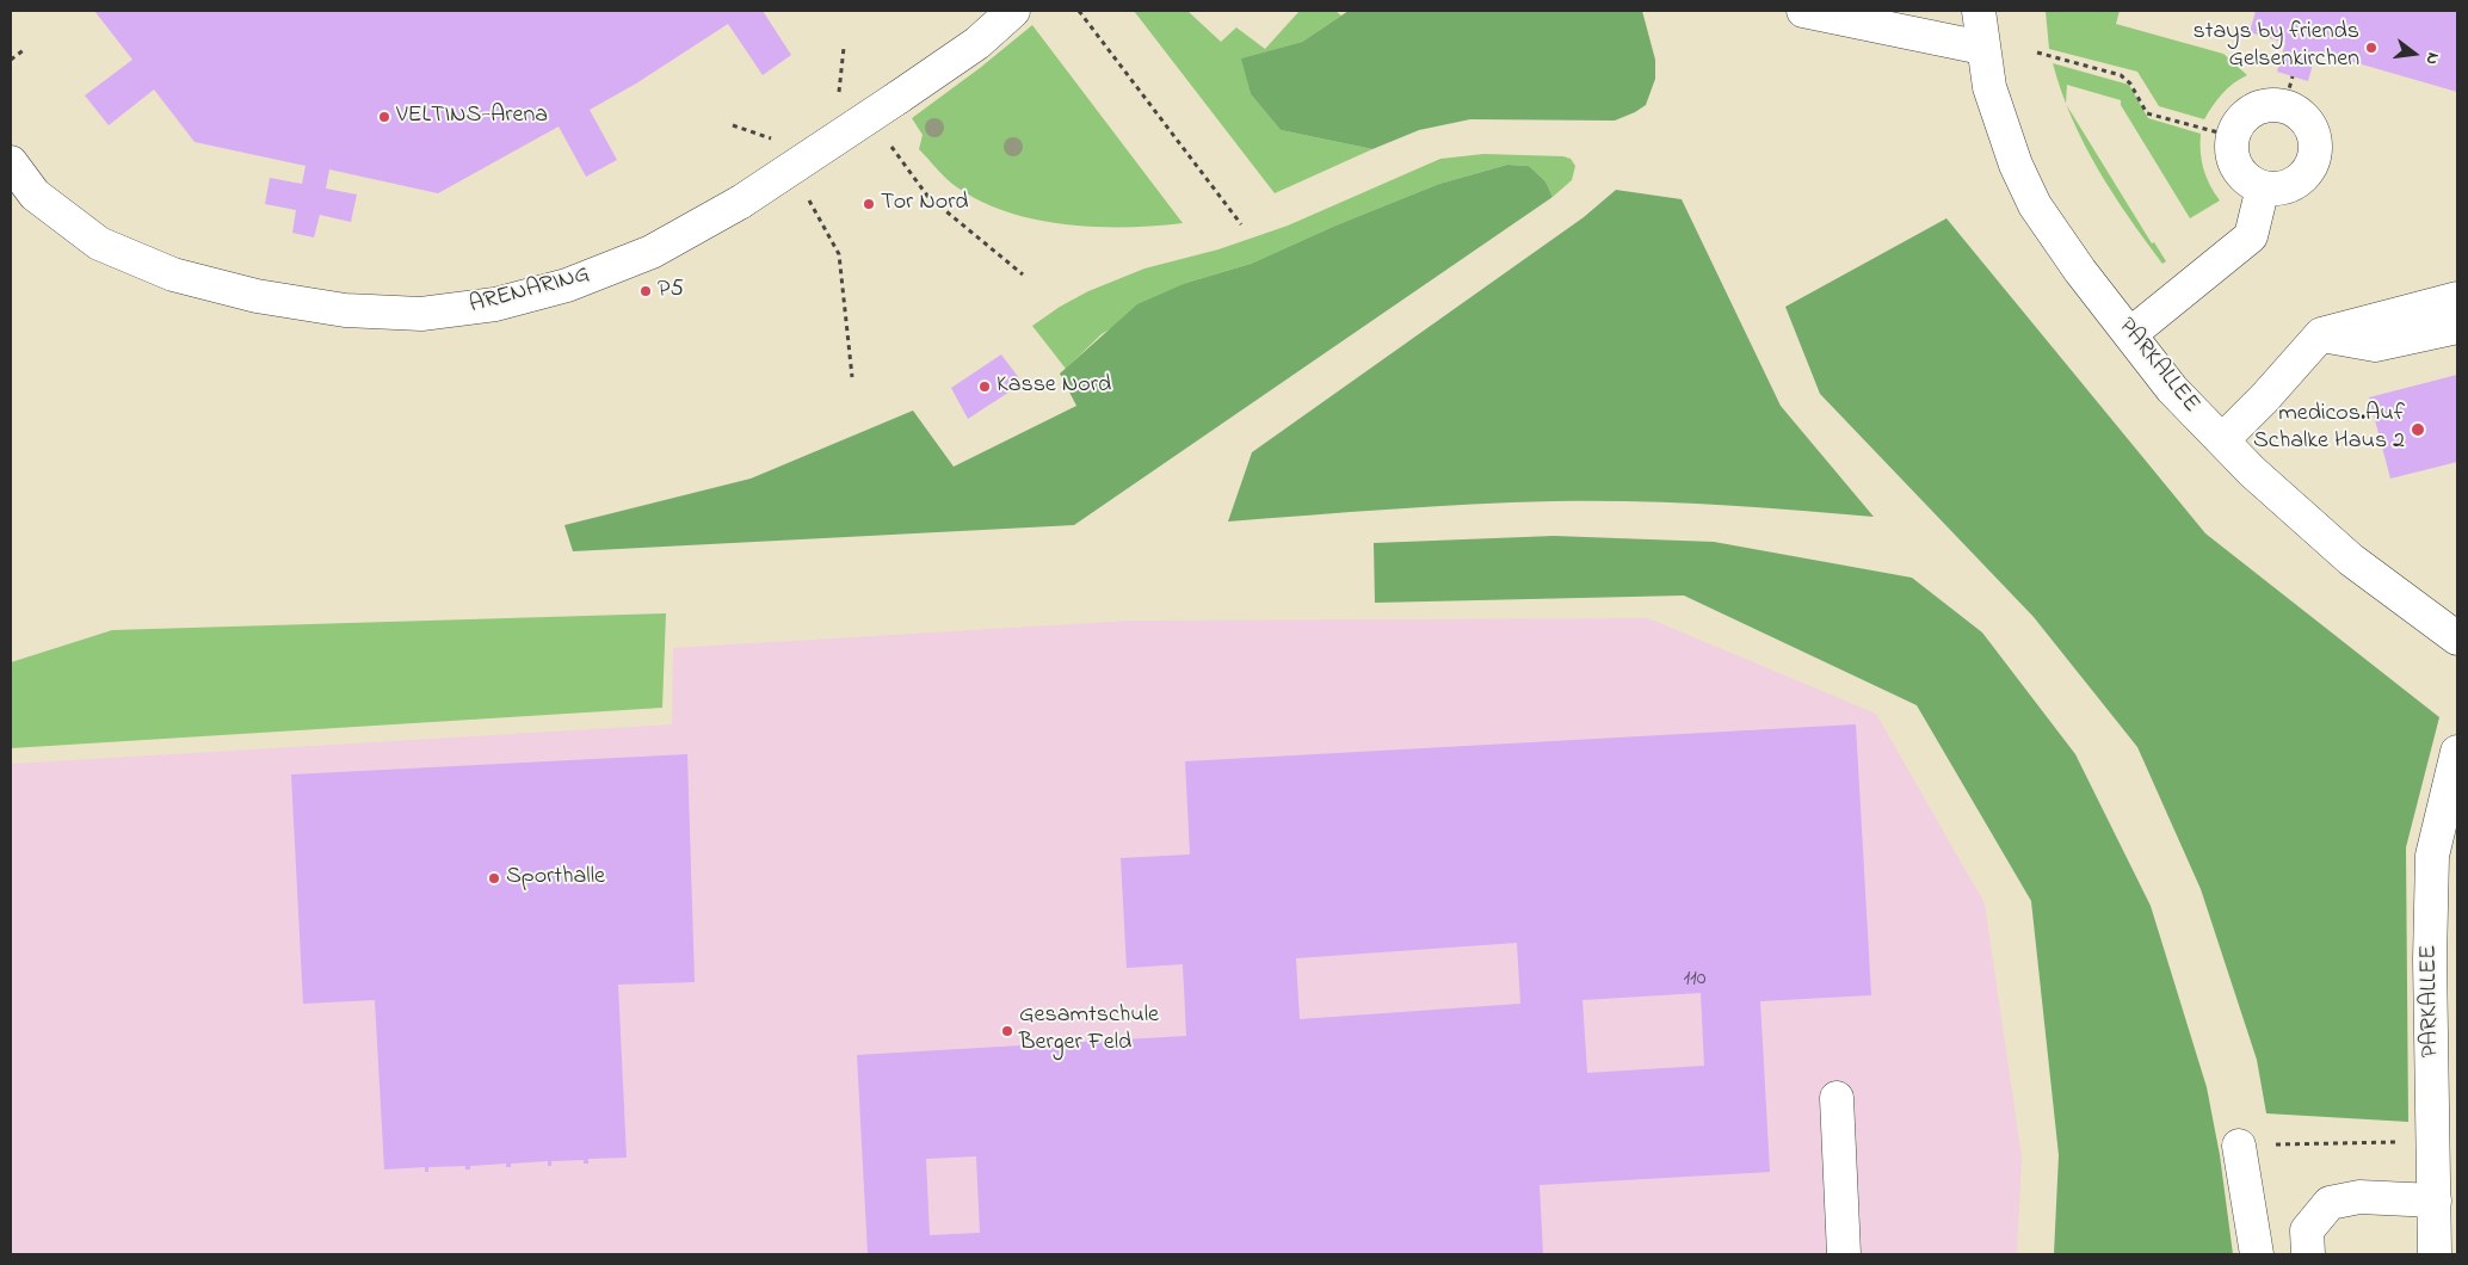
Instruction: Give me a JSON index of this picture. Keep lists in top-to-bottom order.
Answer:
{
  "streets": {
    "street": ["ARENARING", "PARKALLEE"]
  },
  "places": [
    "stays by friends Gelsenkirchen",
    "VELTINS-Arena",
    "Tor Nord",
    "P5",
    "Kasse Nord",
    "medicos.Auf Schalke Haus 2",
    "Sporthalle",
    "Gesamtschule Berger Feld"
  ],
  "house_numbers": ["110"],
  "north": "right"
}
